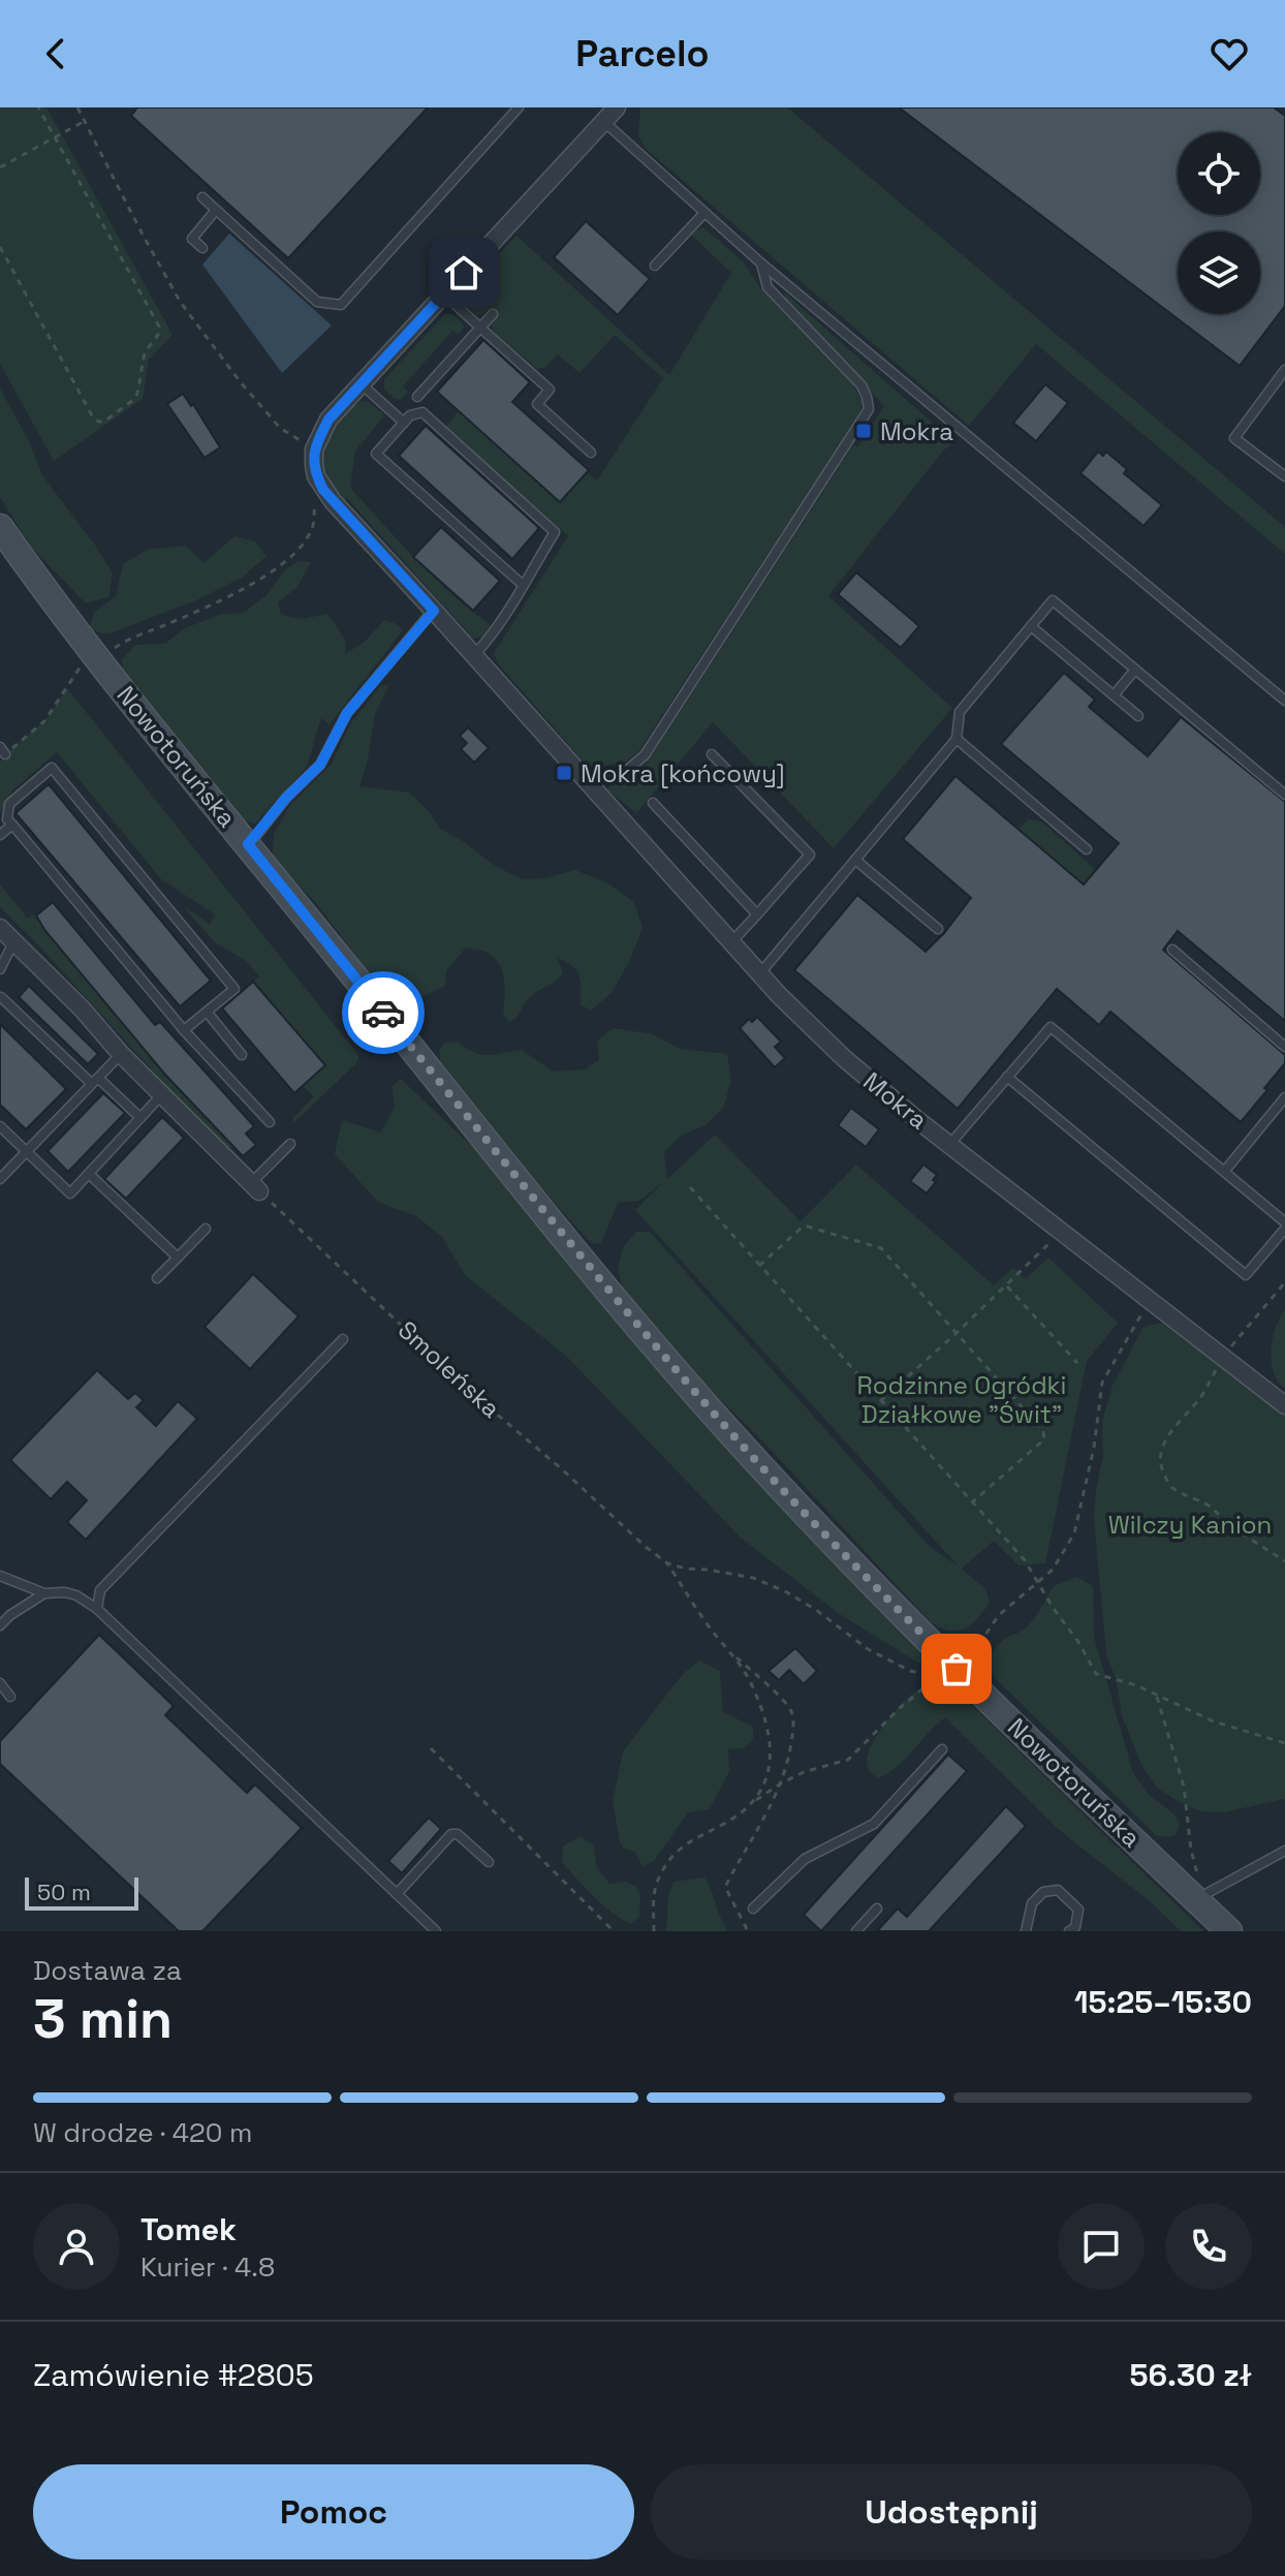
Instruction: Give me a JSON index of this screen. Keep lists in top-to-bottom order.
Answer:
{
  "streets": {
    "main road": ["Nowotoruńska"],
    "street": ["Mokra"],
    "path": ["Smoleńska"]
  },
  "crossings": [
    ["Nowotoruńska", "Smoleńska"]
  ],
  "parks": ["Rodzinne Ogródki Działkowe \"Świt\"", "Wilczy Kanion"],
  "places": {
    "transit": ["Mokra", "Mokra [końcowy]"]
  },
  "scale_bar": "50 m",
  "page": {
    "header": "Parcelo",
    "scale": "50 m",
    "heading": ["3 min", "Dostawa za", "15:25–15:30"],
    "panel": [
      "Tomek",
      "Kurier · 4.8",
      "Zamówienie #2805",
      "56.30 zł"
    ],
    "bar": "W drodze · 420 m",
    "buttons": ["Pomoc", "Udostępnij"]
  }
}
